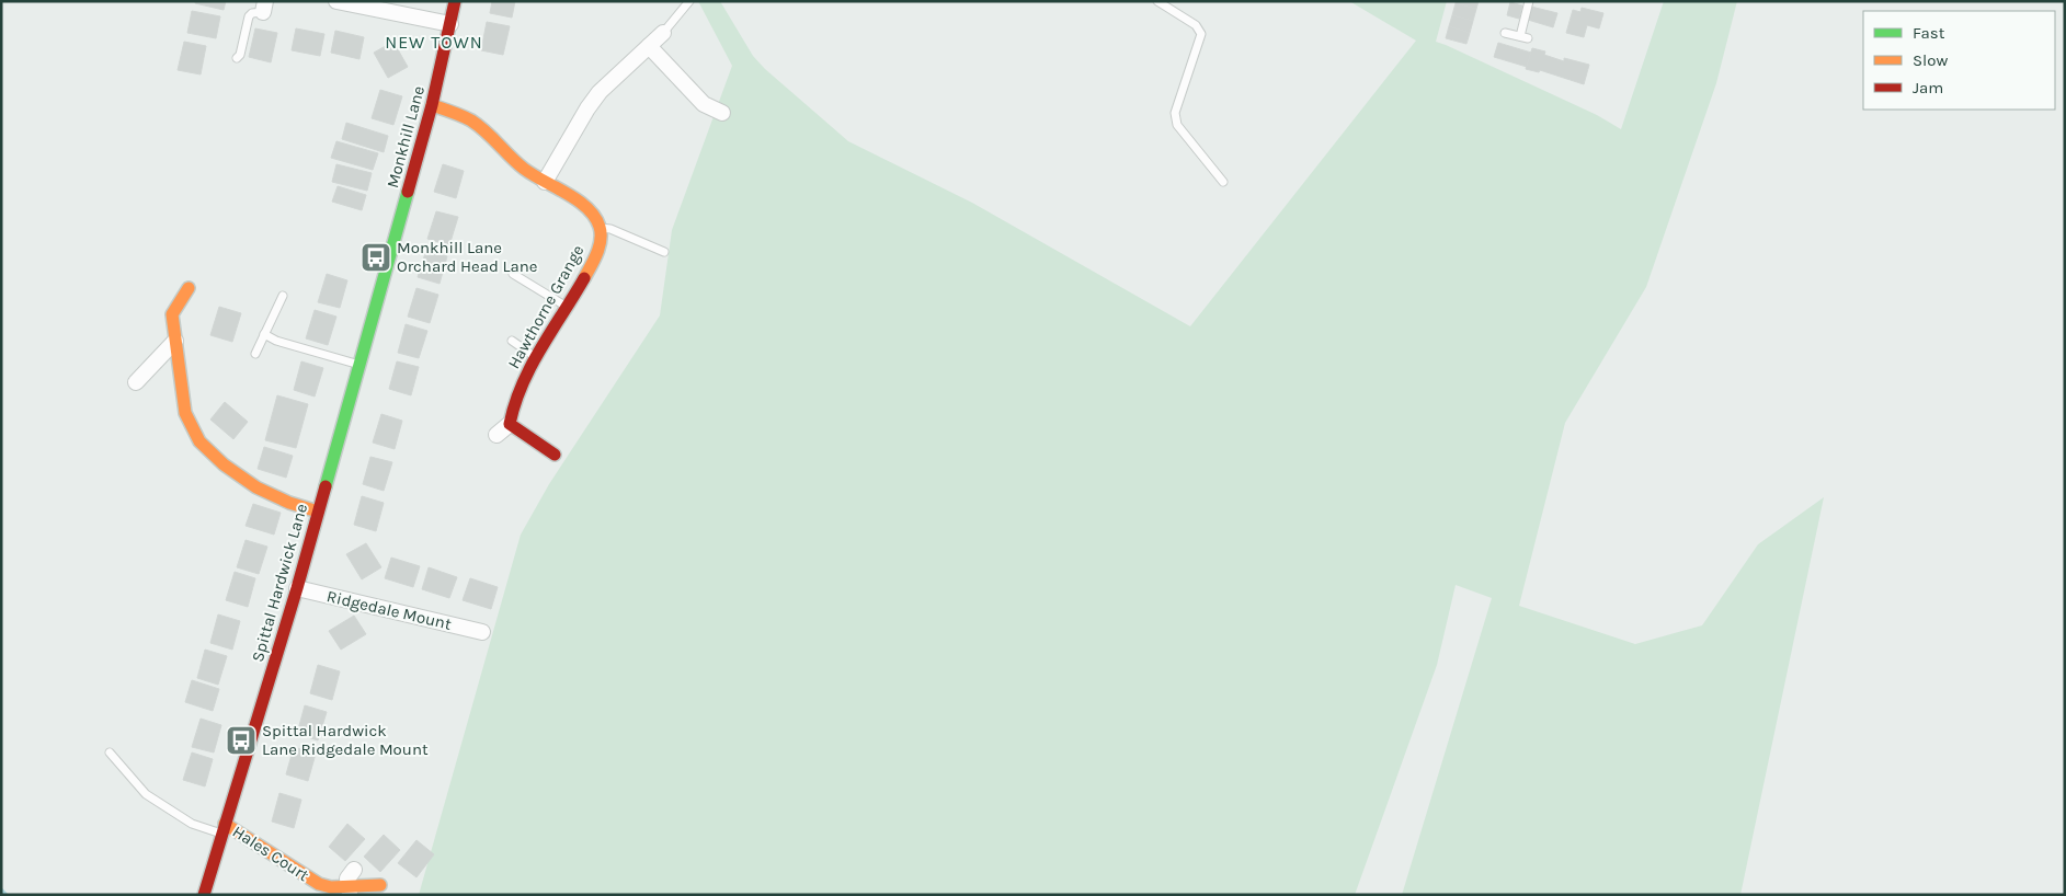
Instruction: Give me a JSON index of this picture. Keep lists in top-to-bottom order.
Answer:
{
  "streets": {
    "street": [
      "Monkhill Lane",
      "Hawthorne Grange",
      "Spittal Hardwick Lane",
      "Ridgedale Mount",
      "Hales Court"
    ]
  },
  "crossings": [
    ["Monkhill Lane", "Spittal Hardwick Lane"],
    ["Spittal Hardwick Lane", "Ridgedale Mount"],
    ["Spittal Hardwick Lane", "Hales Court"]
  ],
  "districts": ["NEW TOWN"],
  "places": {
    "bus stop": ["Monkhill Lane Orchard Head Lane", "Spittal Hardwick Lane Ridgedale Mount"]
  },
  "legend": ["Fast", "Slow", "Jam"]
}
